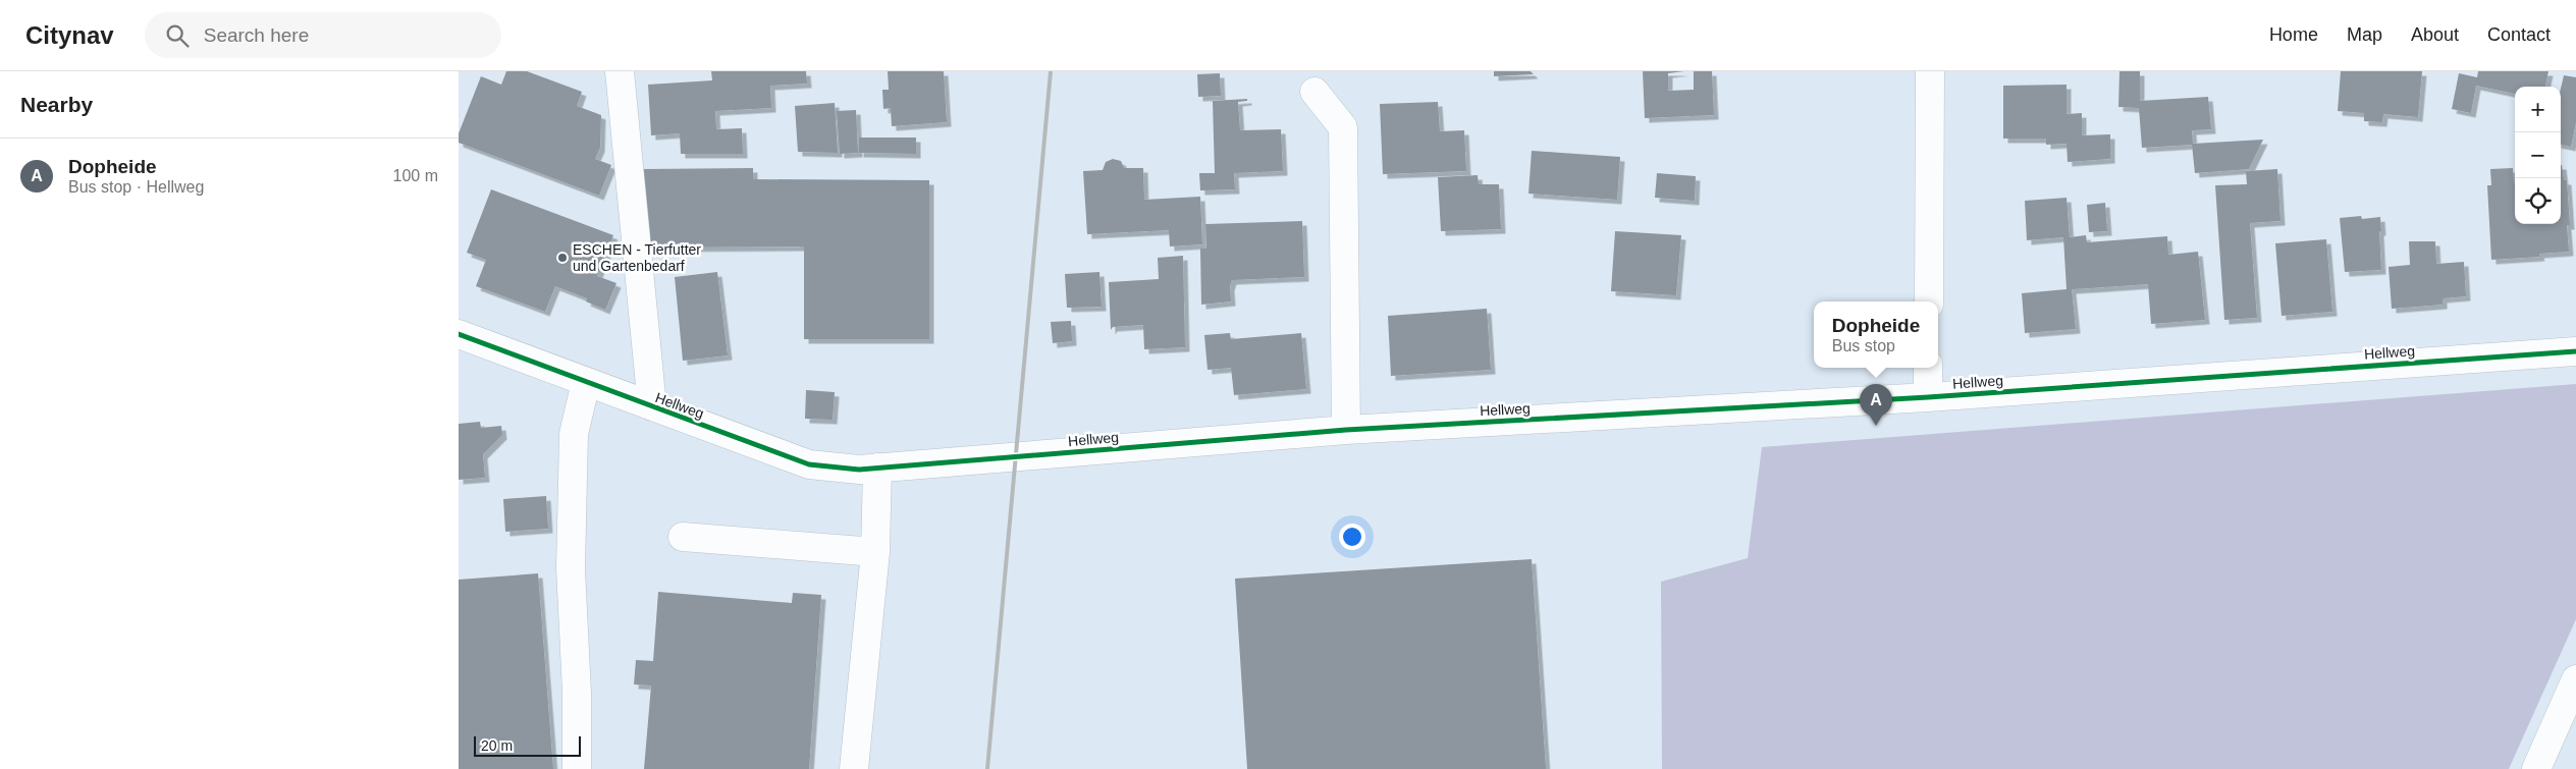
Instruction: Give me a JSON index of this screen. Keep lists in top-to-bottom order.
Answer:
{
  "streets": {
    "street": ["Hellweg"]
  },
  "places": ["ESCHEN - Tierfutter und Gartenbedarf"],
  "scale_bar": "20 m",
  "page": {
    "header": "Citynav",
    "search": "Search here",
    "nav": [
      "Home",
      "Map",
      "About",
      "Contact"
    ],
    "heading": "Nearby",
    "map_buttons": ["+", "−"],
    "list": [
      {
        "mark": "A",
        "name": "Dopheide",
        "note": "Bus stop · Hellweg",
        "value": "100 m"
      }
    ],
    "popup": ["Dopheide", "Bus stop"],
    "pins": "A",
    "scale": "20 m"
  }
}
